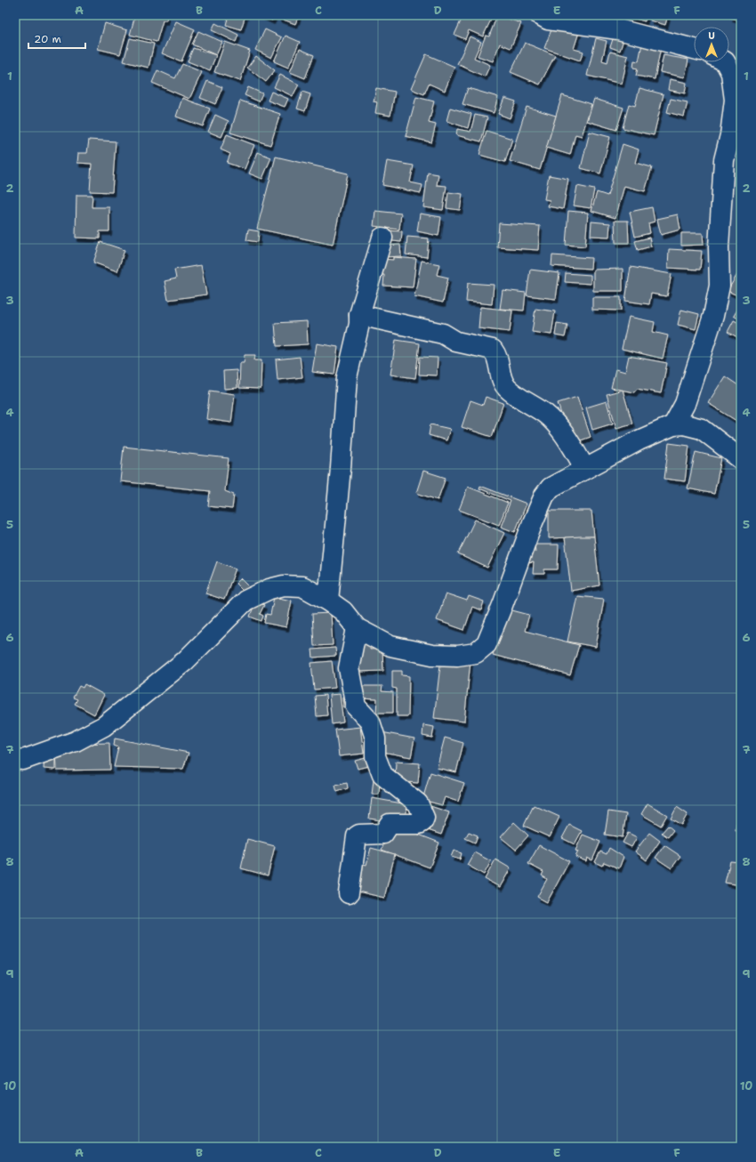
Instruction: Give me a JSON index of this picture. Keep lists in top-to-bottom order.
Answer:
{
  "scale_bar": "20 m",
  "north": "top",
  "grid": {
    "columns": [
      "A",
      "B",
      "C",
      "D",
      "E",
      "F"
    ],
    "rows": [
      "1",
      "2",
      "3",
      "4",
      "5",
      "6",
      "7",
      "8",
      "9",
      "10"
    ]
  }
}
